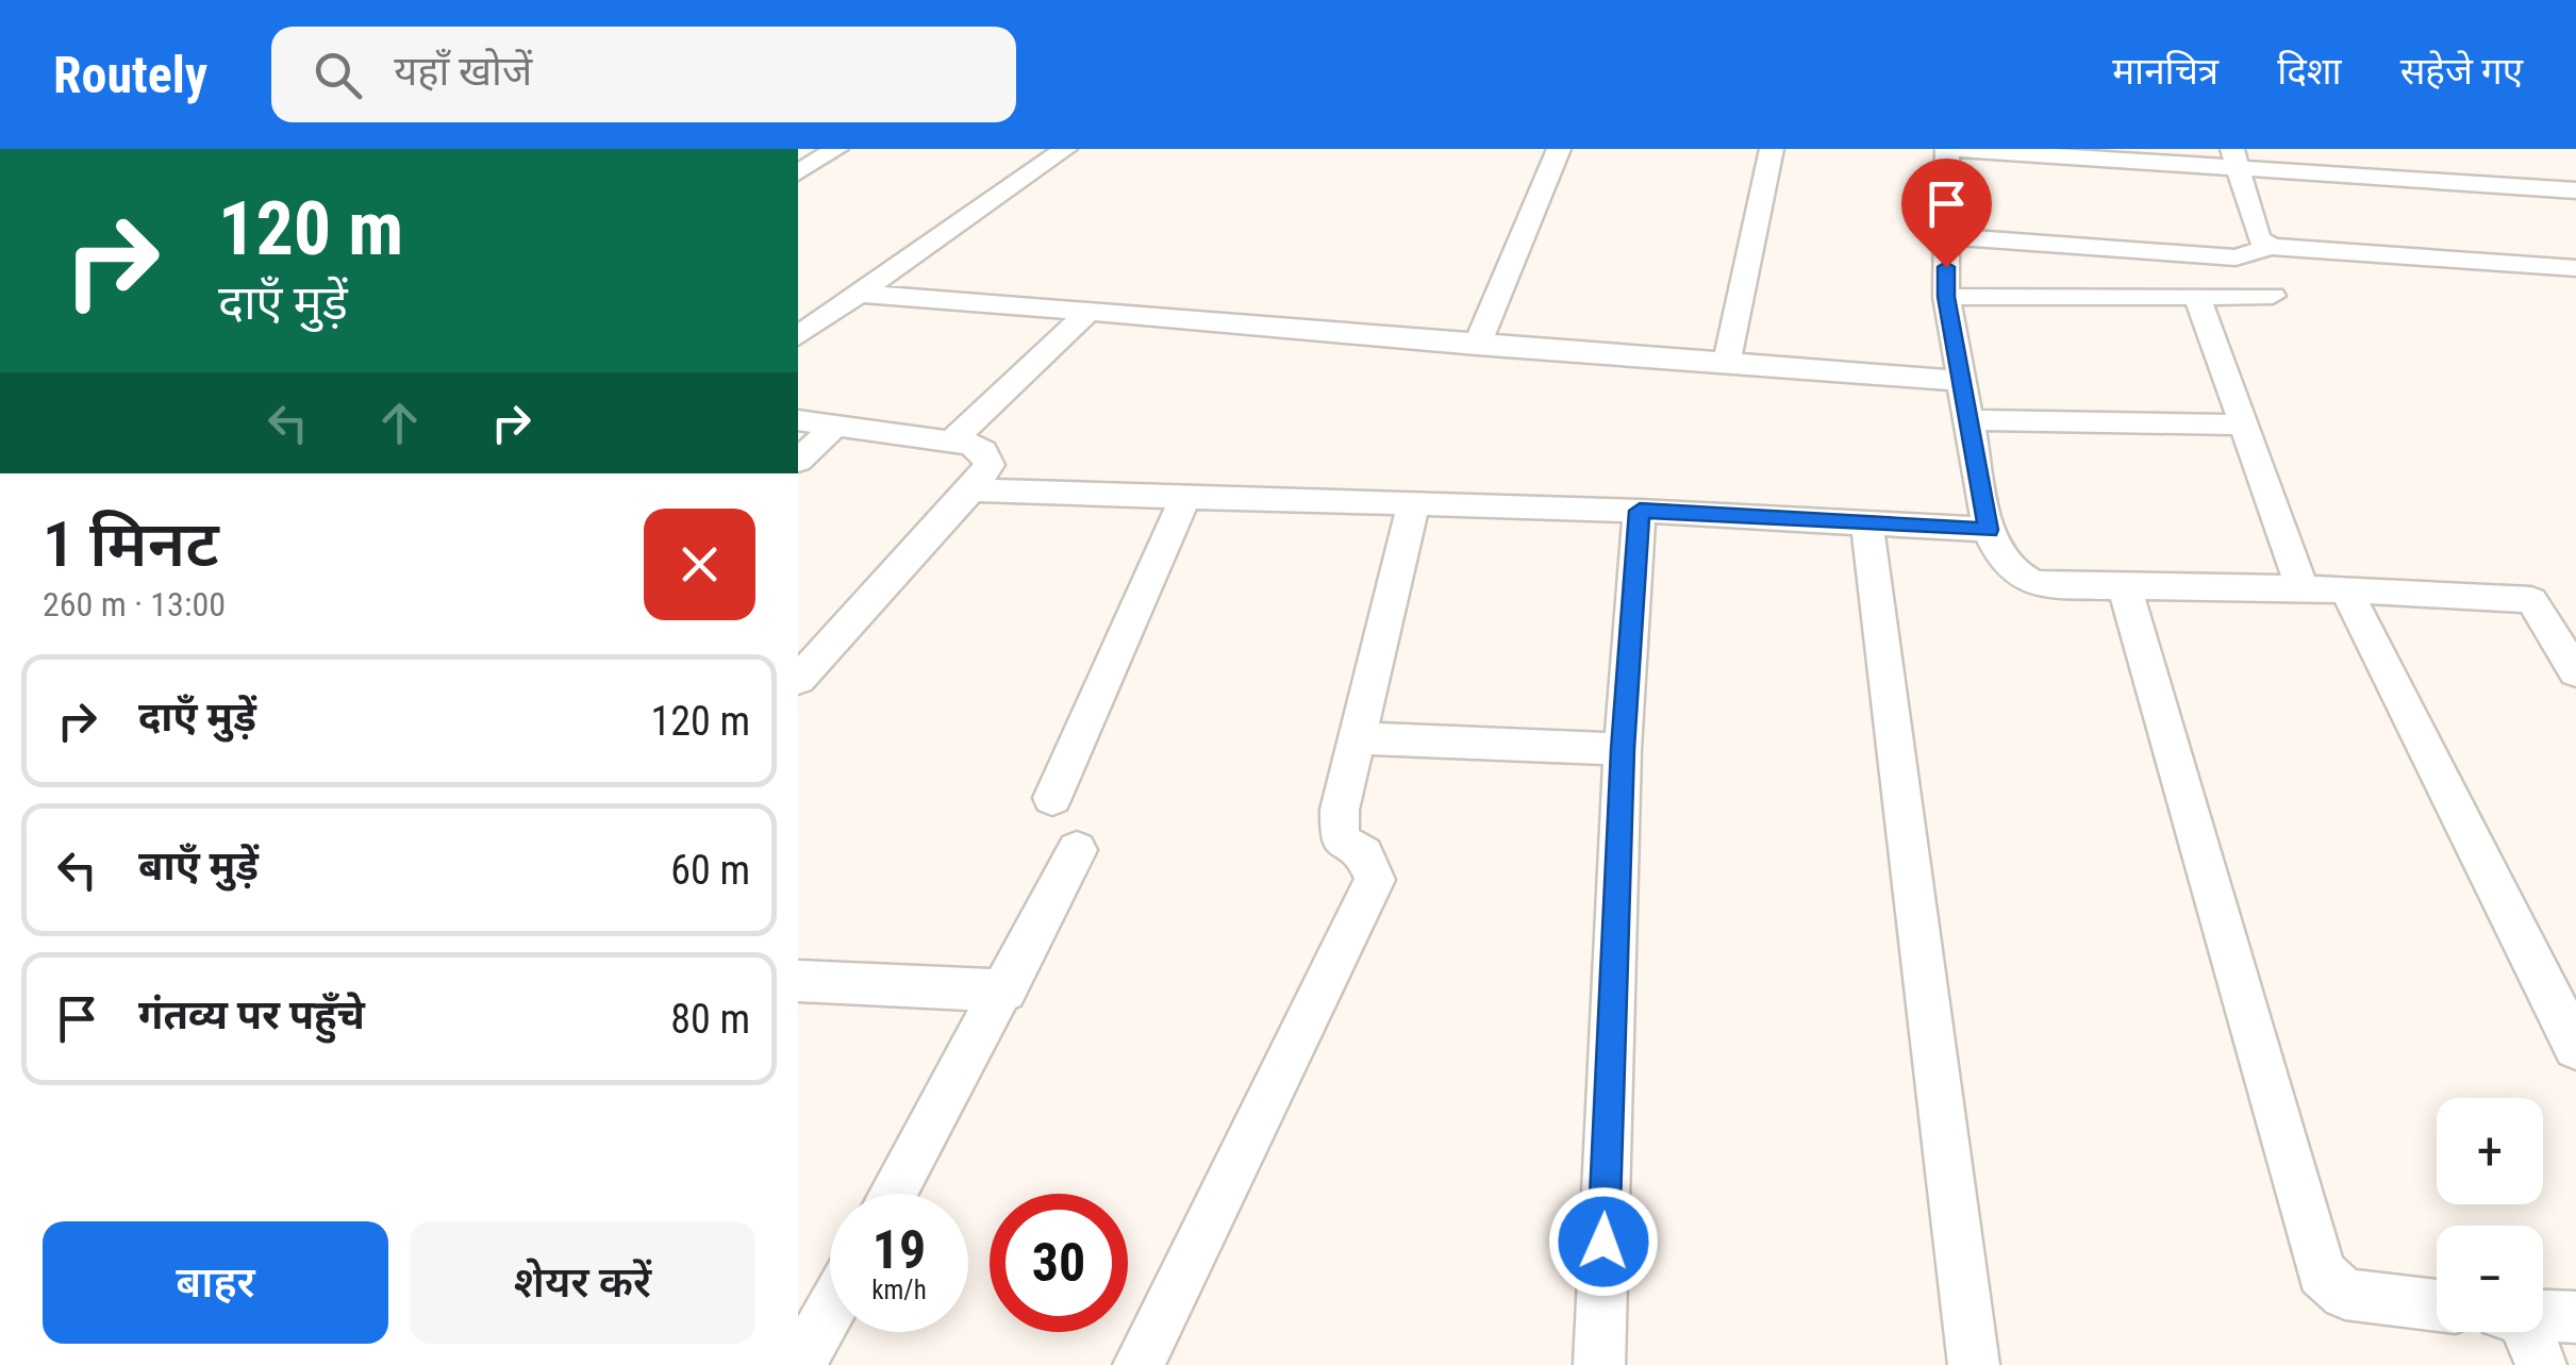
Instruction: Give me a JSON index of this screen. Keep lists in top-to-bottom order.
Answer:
{
  "page": {
    "header": "Routely",
    "search": "यहाँ खोजें",
    "nav": ["मानचित्र", "दिशा", "सहेजे गए"],
    "turn": ["120 m", "दाएँ मुड़ें"],
    "heading": ["1 मिनट", "260 m · 13:00"],
    "list": [
      {
        "name": "दाएँ मुड़ें",
        "value": "120 m"
      },
      {
        "name": "बाएँ मुड़ें",
        "value": "60 m"
      },
      {
        "name": "गंतव्य पर पहुँचे",
        "value": "80 m"
      }
    ],
    "map_buttons": ["+", "−"],
    "speed": "19 km/h",
    "limit": "30",
    "buttons": ["बाहर", "शेयर करें"]
  }
}
